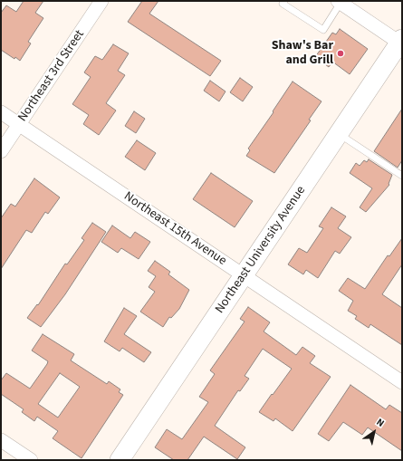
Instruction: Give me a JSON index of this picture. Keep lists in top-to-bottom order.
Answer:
{
  "streets": {
    "main road": ["Northeast University Avenue"],
    "street": ["Northeast 3rd Street", "Northeast 15th Avenue"]
  },
  "crossings": [
    ["Northeast 3rd Street", "Northeast 15th Avenue"],
    ["Northeast 15th Avenue", "Northeast University Avenue"]
  ],
  "places": ["Shaw's Bar and Grill"],
  "north": "top right"
}
